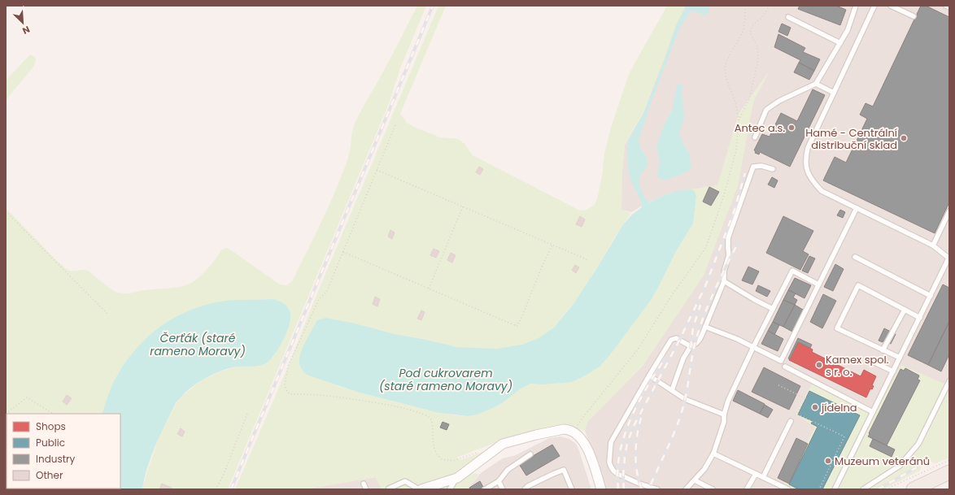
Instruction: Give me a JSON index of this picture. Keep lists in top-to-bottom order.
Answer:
{
  "water": ["Čerťák (staré rameno Moravy)", "Pod cukrovarem (staré rameno Moravy)"],
  "places": [
    "Antec a.s.",
    "Hamé - Centrální distribuční sklad",
    "Kamex spol. s r. o.",
    "jídelna",
    "Muzeum veteránů"
  ],
  "legend": [
    "Shops",
    "Public",
    "Industry",
    "Other"
  ],
  "north": "bottom right"
}
